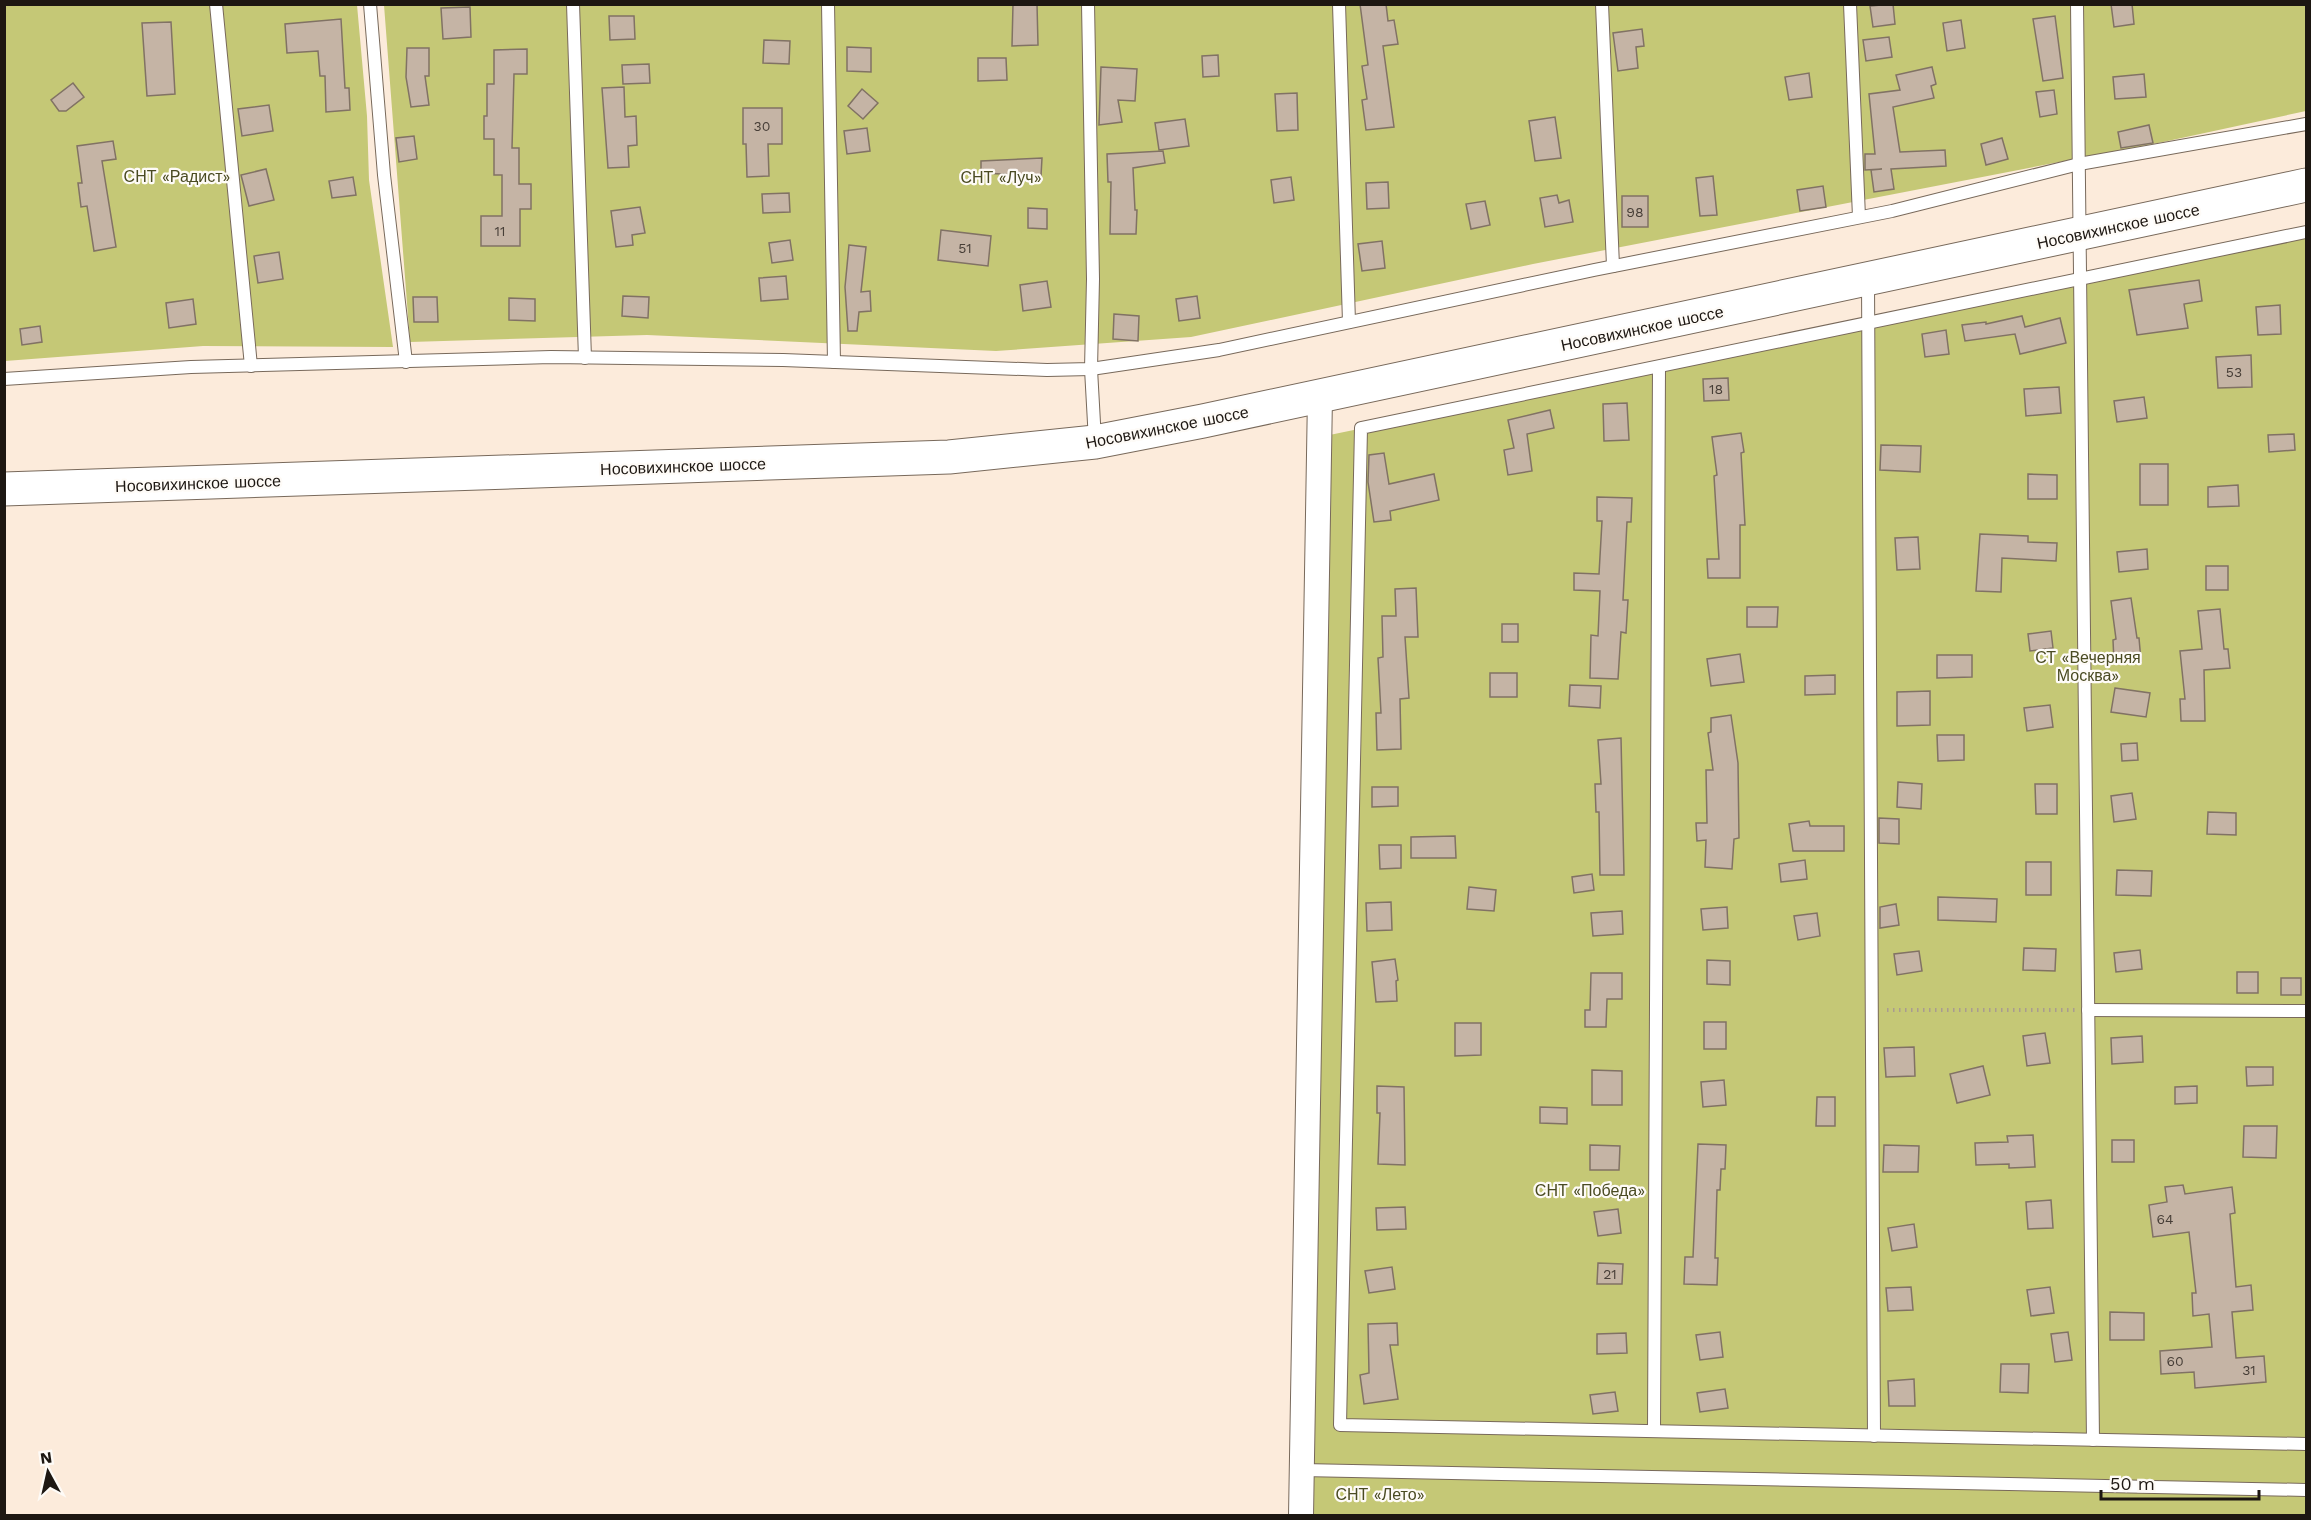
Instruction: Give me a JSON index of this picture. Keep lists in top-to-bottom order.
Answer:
{
  "streets": {
    "main road": ["Носовихинское шоссе"]
  },
  "parks": [
    "СНТ «Радист»",
    "СНТ «Луч»",
    "СТ «Вечерняя Москва»",
    "СНТ «Победа»",
    "СНТ «Лето»"
  ],
  "house_numbers": [
    "30",
    "98",
    "11",
    "51",
    "53",
    "18",
    "64",
    "21",
    "60",
    "31"
  ],
  "scale_bar": "50 m",
  "north": "top"
}
